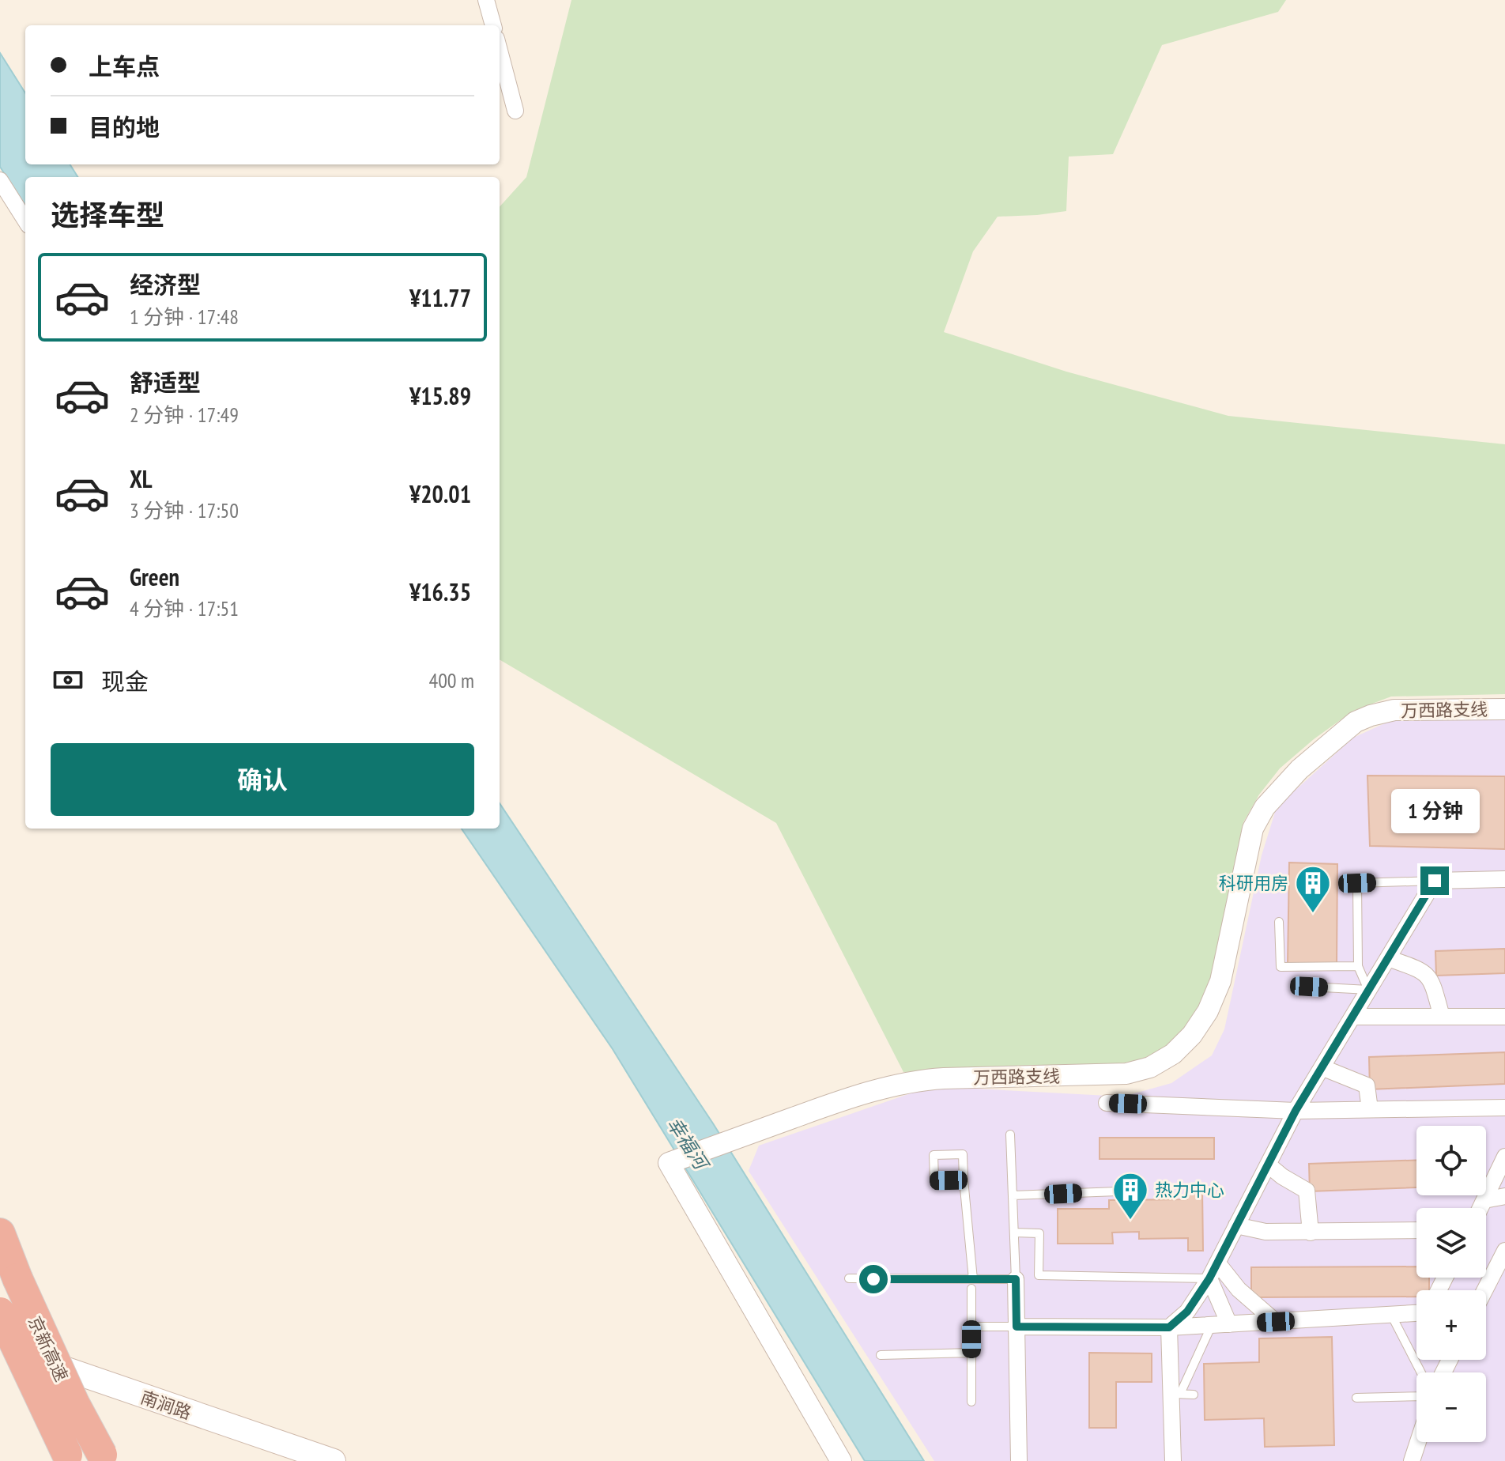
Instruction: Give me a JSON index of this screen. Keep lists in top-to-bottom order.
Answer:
{
  "streets": {
    "highway": ["京新高速"],
    "main road": ["南涧路"],
    "street": ["万西路支线"]
  },
  "water": ["幸福河"],
  "places": {
    "building": ["科研用房", "热力中心"]
  },
  "page": {
    "banner": ["上车点", "目的地"],
    "heading": "选择车型",
    "list": [
      {
        "name": "经济型",
        "note": "1 分钟 · 17:48",
        "value": "¥11.77"
      },
      {
        "name": "舒适型",
        "note": "2 分钟 · 17:49",
        "value": "¥15.89"
      },
      {
        "name": "XL",
        "note": "3 分钟 · 17:50",
        "value": "¥20.01"
      },
      {
        "name": "Green",
        "note": "4 分钟 · 17:51",
        "value": "¥16.35"
      }
    ],
    "pay": ["现金", "400 m"],
    "buttons": "确认",
    "bubble": "1 分钟",
    "map_buttons": ["+", "−"]
  }
}
